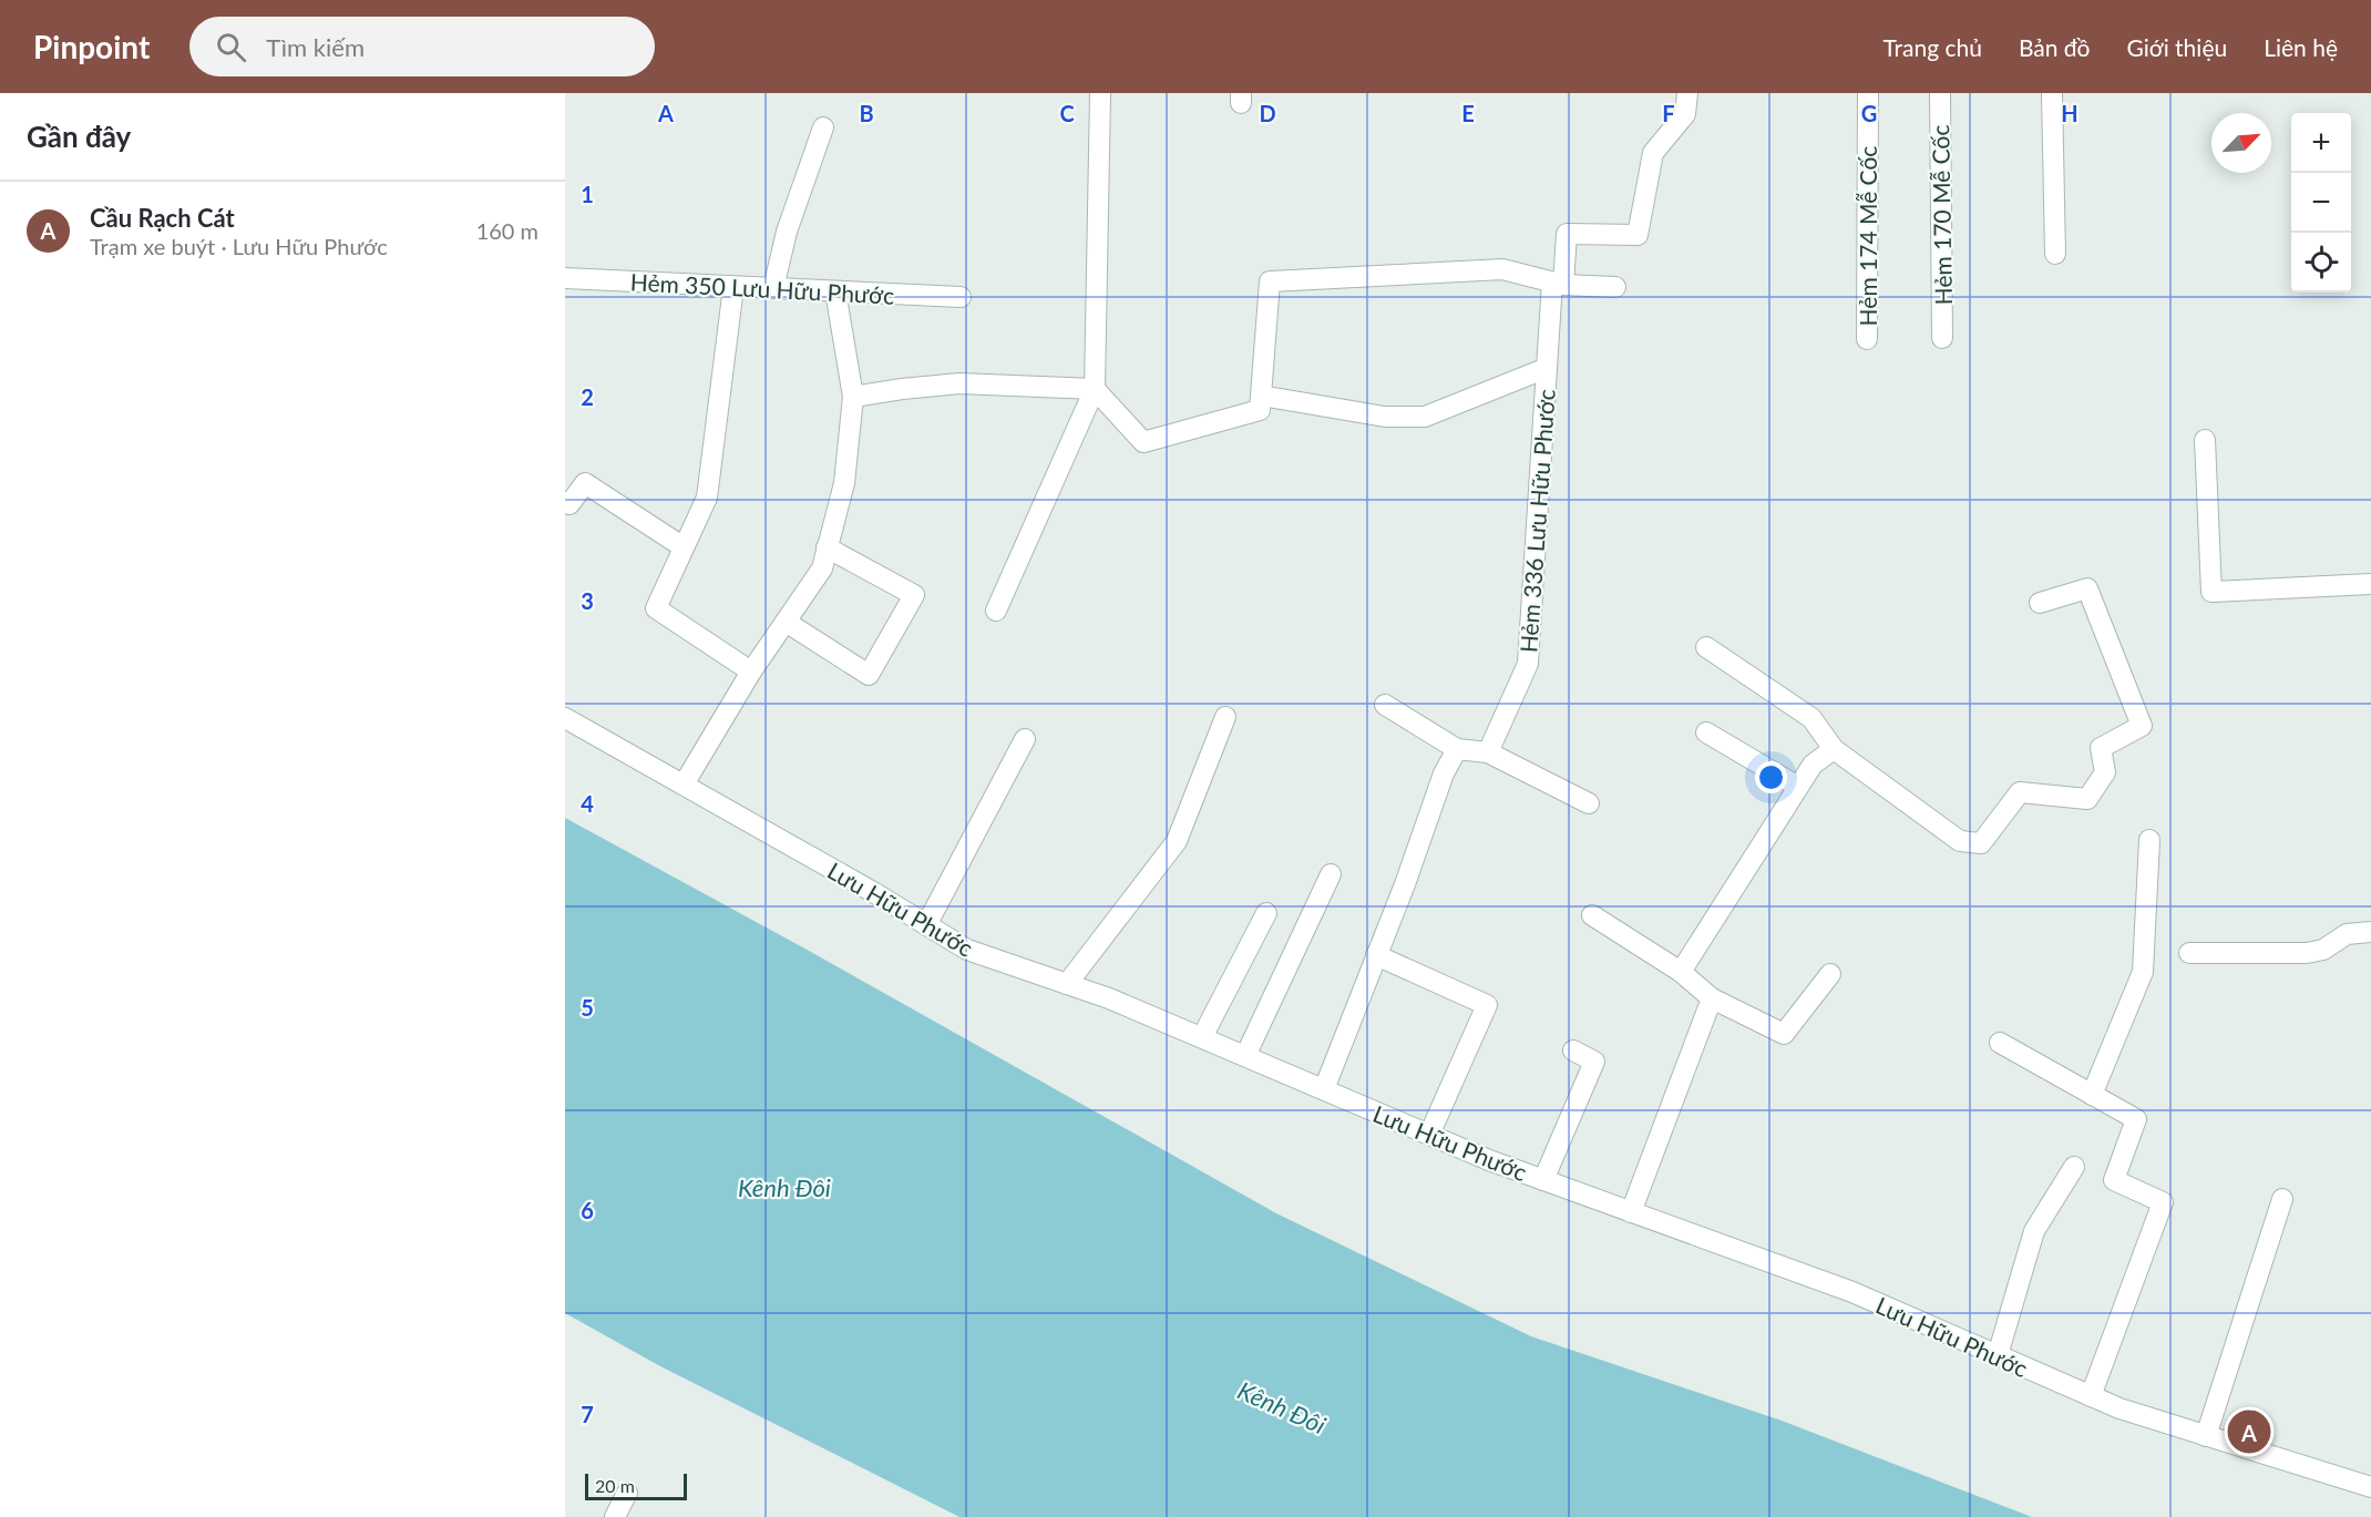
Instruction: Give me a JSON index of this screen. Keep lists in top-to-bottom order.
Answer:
{
  "streets": {
    "street": [
      "Hẻm 170 Mễ Cốc",
      "Hẻm 174 Mễ Cốc",
      "Hẻm 350 Lưu Hữu Phước",
      "Hẻm 336 Lưu Hữu Phước",
      "Lưu Hữu Phước"
    ]
  },
  "water": ["Kênh Đôi"],
  "scale_bar": "20 m",
  "north": "top right",
  "page": {
    "header": "Pinpoint",
    "search": "Tìm kiếm",
    "nav": [
      "Trang chủ",
      "Bản đồ",
      "Giới thiệu",
      "Liên hệ"
    ],
    "heading": "Gần đây",
    "map_buttons": ["+", "−"],
    "list": [
      {
        "mark": "A",
        "name": "Cầu Rạch Cát",
        "note": "Trạm xe buýt · Lưu Hữu Phước",
        "value": "160 m"
      }
    ],
    "pins": "A",
    "scale": "20 m"
  },
  "grid": {
    "columns": [
      "A",
      "B",
      "C",
      "D",
      "E",
      "F",
      "G",
      "H"
    ],
    "rows": [
      "1",
      "2",
      "3",
      "4",
      "5",
      "6",
      "7"
    ]
  }
}
